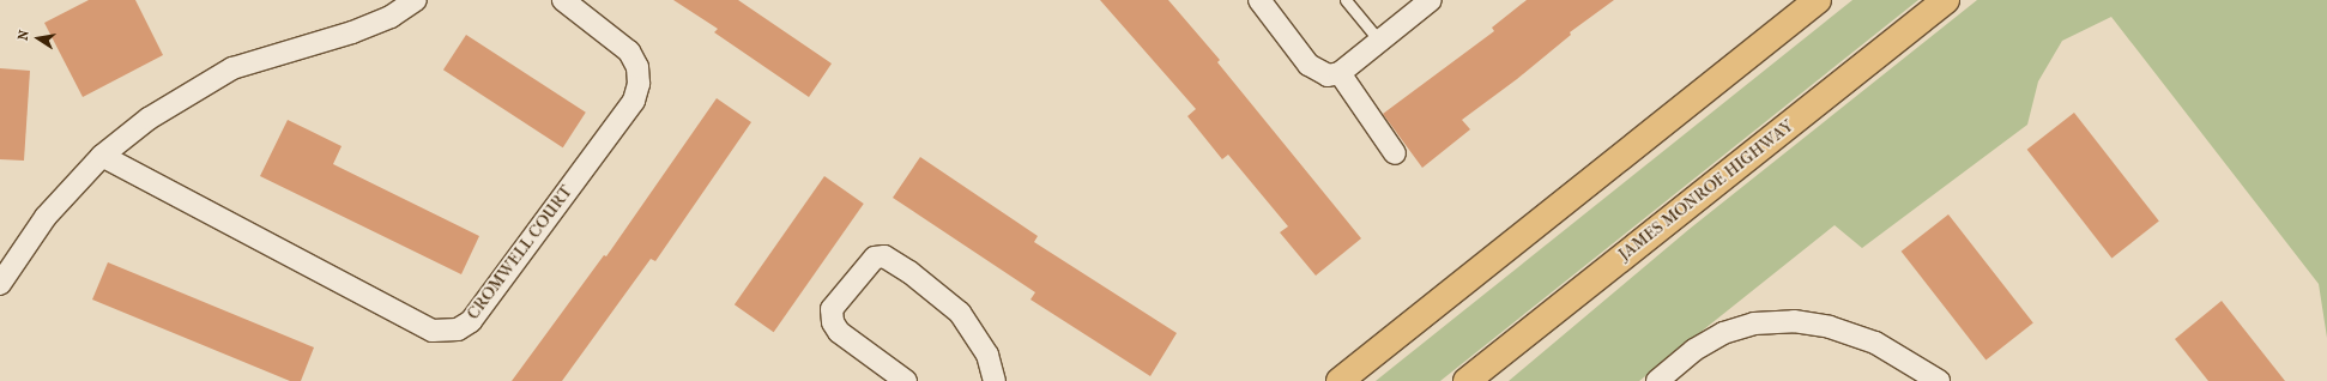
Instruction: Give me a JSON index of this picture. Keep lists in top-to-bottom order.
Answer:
{
  "streets": {
    "highway": ["JAMES MONROE HIGHWAY"],
    "street": ["CROMWELL COURT"]
  },
  "north": "left"
}
